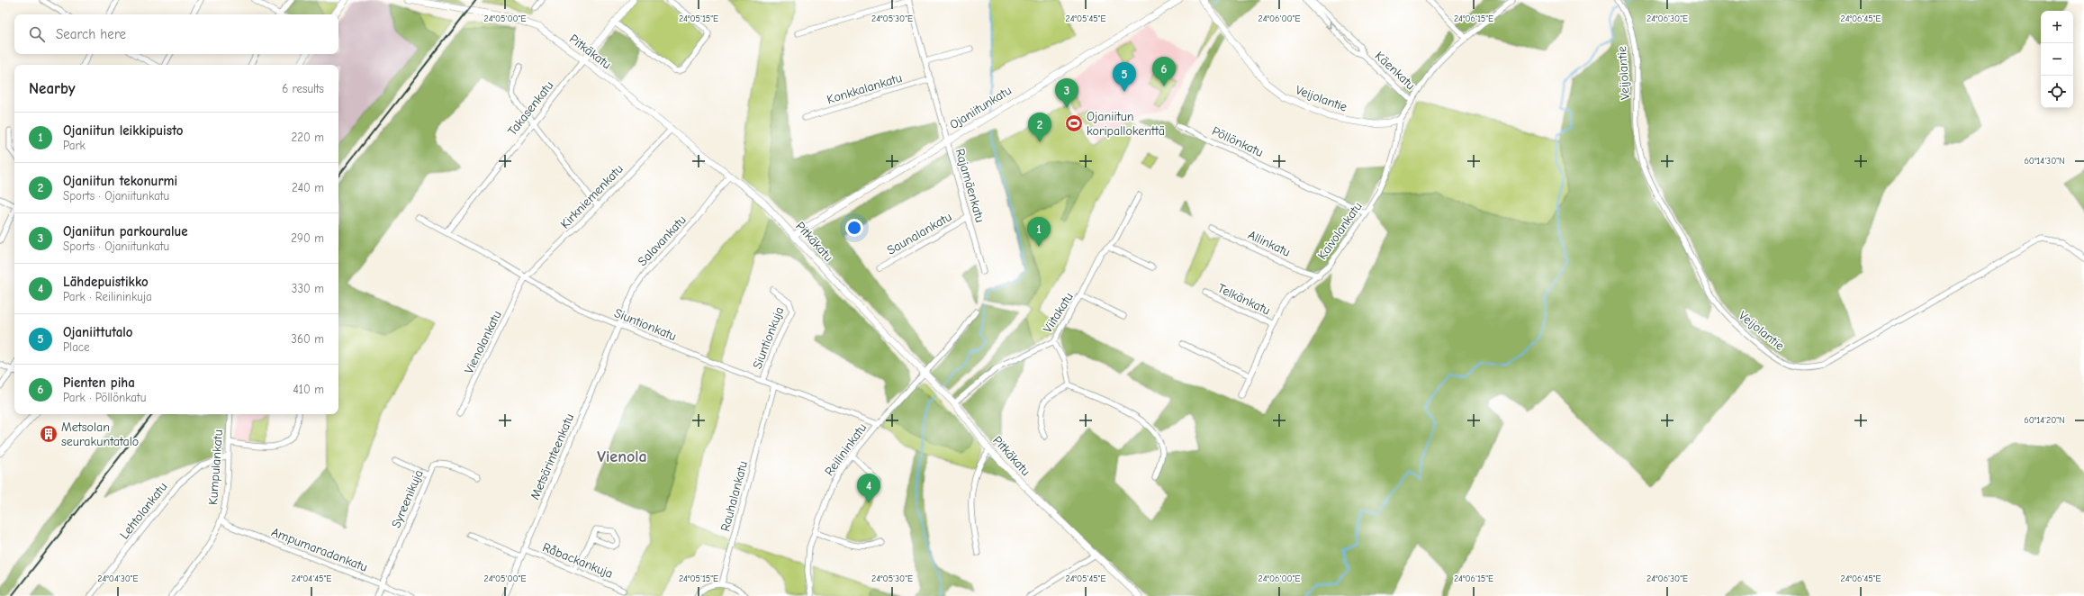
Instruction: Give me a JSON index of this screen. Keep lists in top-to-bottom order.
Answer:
{
  "streets": {
    "street": [
      "Pitkäkatu",
      "Käenkatu",
      "Veijolantie",
      "Konkkalankatu",
      "Ojaniitunkatu",
      "Takasenkatu",
      "Pöllönkatu",
      "Rajamäenkatu",
      "Kirkniemenkatu",
      "Kaivolankatu",
      "Saunalankatu",
      "Salavankatu",
      "Allinkatu",
      "Telkänkatu",
      "Viitakatu",
      "Siuntionkatu",
      "Siuntionkuja",
      "Vienolankatu",
      "Reilininkatu",
      "Metsärinteenkatu",
      "Kumpulankatu",
      "Rauhalankatu",
      "Syreenikuja",
      "Lehtolankatu",
      "Ampumaradankatu",
      "Råbackankuja"
    ]
  },
  "crossings": [
    ["Pitkäkatu", "Ojaniitunkatu"],
    ["Pitkäkatu", "Takasenkatu"],
    ["Pitkäkatu", "Kirkniemenkatu"],
    ["Pitkäkatu", "Salavankatu"],
    ["Pitkäkatu", "Viitakatu"],
    ["Pitkäkatu", "Reilininkatu"],
    ["Veijolantie", "Kaivolankatu"],
    ["Konkkalankatu", "Rajamäenkatu"],
    ["Ojaniitunkatu", "Rajamäenkatu"],
    ["Takasenkatu", "Siuntionkatu"],
    ["Pöllönkatu", "Kaivolankatu"],
    ["Rajamäenkatu", "Saunalankatu"],
    ["Kirkniemenkatu", "Siuntionkatu"],
    ["Kirkniemenkatu", "Vienolankatu"],
    ["Kaivolankatu", "Allinkatu"],
    ["Kaivolankatu", "Telkänkatu"],
    ["Salavankatu", "Siuntionkatu"],
    ["Salavankatu", "Metsärinteenkatu"],
    ["Siuntionkatu", "Siuntionkuja"],
    ["Siuntionkatu", "Vienolankatu"],
    ["Siuntionkatu", "Reilininkatu"],
    ["Siuntionkatu", "Metsärinteenkatu"],
    ["Siuntionkatu", "Rauhalankatu"],
    ["Metsärinteenkatu", "Råbackankuja"],
    ["Kumpulankatu", "Lehtolankatu"],
    ["Kumpulankatu", "Ampumaradankatu"],
    ["Syreenikuja", "Ampumaradankatu"]
  ],
  "districts": ["Vienola"],
  "places": {
    "sports": ["Ojaniitun koripallokenttä"],
    "building": ["Metsolan seurakuntatalo"]
  },
  "page": {
    "map_buttons": ["+", "−"],
    "search": "Search here",
    "pins": [
      "6",
      "5",
      "3",
      "2",
      "1",
      "4"
    ],
    "heading": ["Nearby", "6 results"],
    "list": [
      {
        "mark": "1",
        "name": "Ojaniitun leikkipuisto",
        "note": "Park",
        "value": "220 m"
      },
      {
        "mark": "2",
        "name": "Ojaniitun tekonurmi",
        "note": "Sports · Ojaniitunkatu",
        "value": "240 m"
      },
      {
        "mark": "3",
        "name": "Ojaniitun parkouralue",
        "note": "Sports · Ojaniitunkatu",
        "value": "290 m"
      },
      {
        "mark": "4",
        "name": "Lähdepuistikko",
        "note": "Park · Reilininkuja",
        "value": "330 m"
      },
      {
        "mark": "5",
        "name": "Ojaniittutalo",
        "note": "Place",
        "value": "360 m"
      },
      {
        "mark": "6",
        "name": "Pienten piha",
        "note": "Park · Pöllönkatu",
        "value": "410 m"
      }
    ]
  },
  "coordinates": [
    "24°05'00\"E",
    "24°05'15\"E",
    "24°05'30\"E",
    "24°05'45\"E",
    "24°06'00\"E",
    "24°06'15\"E",
    "24°06'30\"E",
    "24°06'45\"E",
    "60°14'30\"N",
    "60°14'20\"N",
    "24°04'30\"E",
    "24°04'45\"E"
  ]
}
